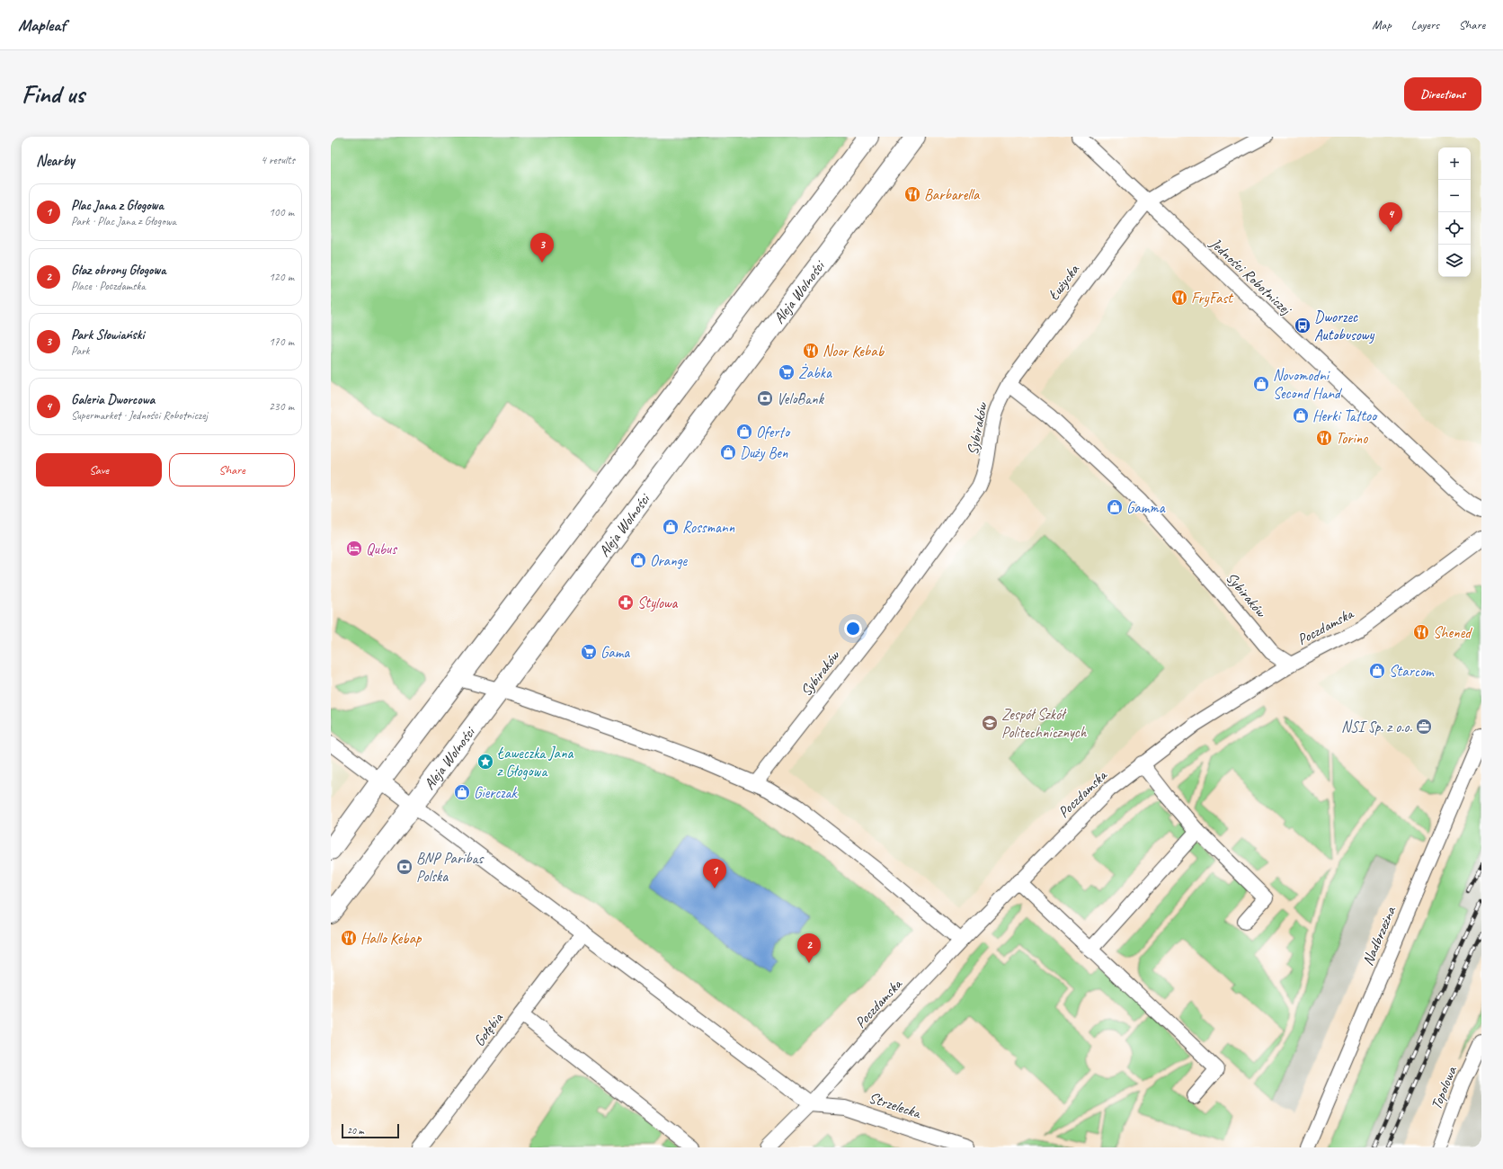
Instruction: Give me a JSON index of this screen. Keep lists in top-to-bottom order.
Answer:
{
  "streets": {
    "street": [
      "Jedności Robotniczej",
      "Łużycka",
      "Aleja Wolności",
      "Sybiraków",
      "Poczdamska",
      "Nadbrzeżna",
      "Gołębia",
      "Topolowa",
      "Strzelecka"
    ]
  },
  "crossings": [
    ["Jedności Robotniczej", "Łużycka"],
    ["Łużycka", "Sybiraków"],
    ["Sybiraków", "Poczdamska"],
    ["Poczdamska", "Strzelecka"]
  ],
  "places": {
    "restaurant": [
      "Barbarella",
      "FryFast",
      "Noor Kebab",
      "Torino",
      "Shened",
      "Hallo Kebap"
    ],
    "bus stop": ["Dworzec Autobusowy"],
    "supermarket": ["Żabka", "Gama"],
    "shop": [
      "Novomodni Second Hand",
      "Herki Tattoo",
      "Oferto",
      "Duży Ben",
      "Gamma",
      "Rossmann",
      "Orange",
      "Starcom",
      "Gierczak"
    ],
    "bank": ["VeloBank", "BNP Paribas Polska"],
    "hotel": ["Qubus"],
    "pharmacy": ["Stylowa"],
    "school or university": ["Zespół Szkół Politechnicznych"],
    "office": ["NSI Sp. z o.o."],
    "place": ["Ławeczka Jana z Głogowa"]
  },
  "scale_bar": "20 m",
  "page": {
    "header": "Mapleaf",
    "nav": ["Map", "Layers", "Share"],
    "buttons": [
      "Directions",
      ["Save", "Share"]
    ],
    "title": "Find us",
    "heading": ["Nearby", "4 results"],
    "map_buttons": ["+", "−"],
    "list": [
      {
        "mark": "1",
        "name": "Plac Jana z Głogowa",
        "note": "Park · Plac Jana z Głogowa",
        "value": "100 m"
      },
      {
        "mark": "2",
        "name": "Głaz obrony Głogowa",
        "note": "Place · Poczdamska",
        "value": "120 m"
      },
      {
        "mark": "3",
        "name": "Park Słowiański",
        "note": "Park",
        "value": "170 m"
      },
      {
        "mark": "4",
        "name": "Galeria Dworcowa",
        "note": "Supermarket · Jedności Robotniczej",
        "value": "230 m"
      }
    ],
    "pins": [
      "4",
      "3",
      "1",
      "2"
    ],
    "scale": "20 m"
  }
}
